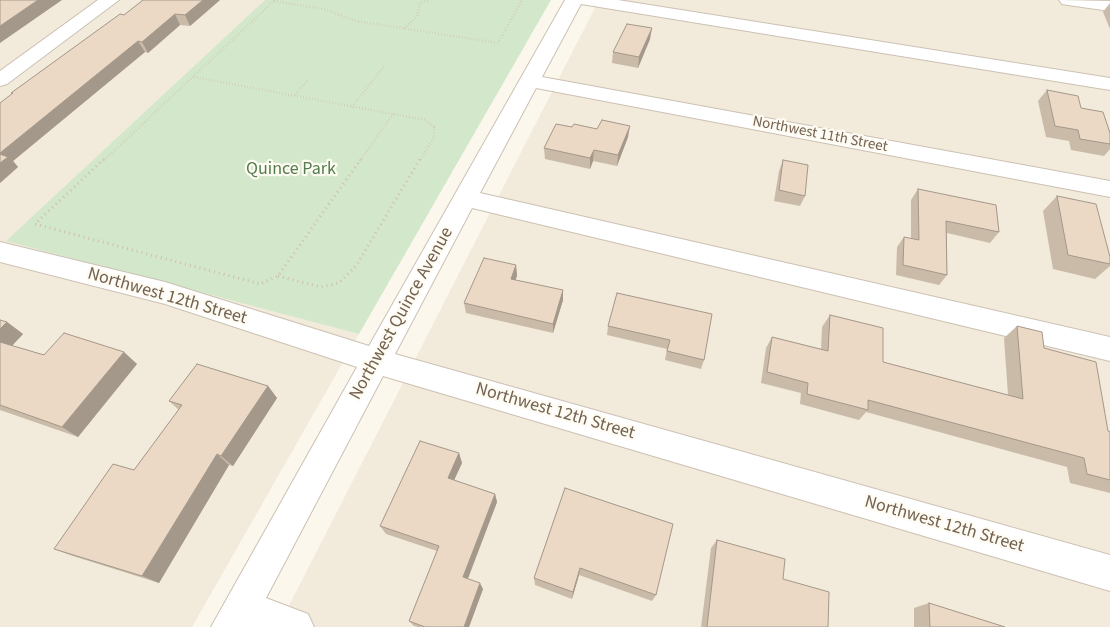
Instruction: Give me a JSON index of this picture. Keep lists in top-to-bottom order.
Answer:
{
  "streets": {
    "street": ["Northwest 11th Street", "Northwest 12th Street", "Northwest Quince Avenue"]
  },
  "crossings": [
    ["Northwest 11th Street", "Northwest Quince Avenue"],
    ["Northwest 12th Street", "Northwest Quince Avenue"]
  ],
  "parks": ["Quince Park"]
}
